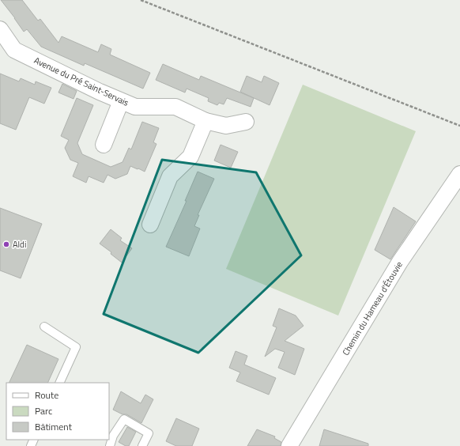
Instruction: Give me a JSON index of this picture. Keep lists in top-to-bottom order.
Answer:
{
  "streets": {
    "street": ["Avenue du Pré Saint-Servais", "Chemin du Hameau d'Étouvie"]
  },
  "places": ["Aldi"],
  "legend": ["Route", "Parc", "Bâtiment"]
}
